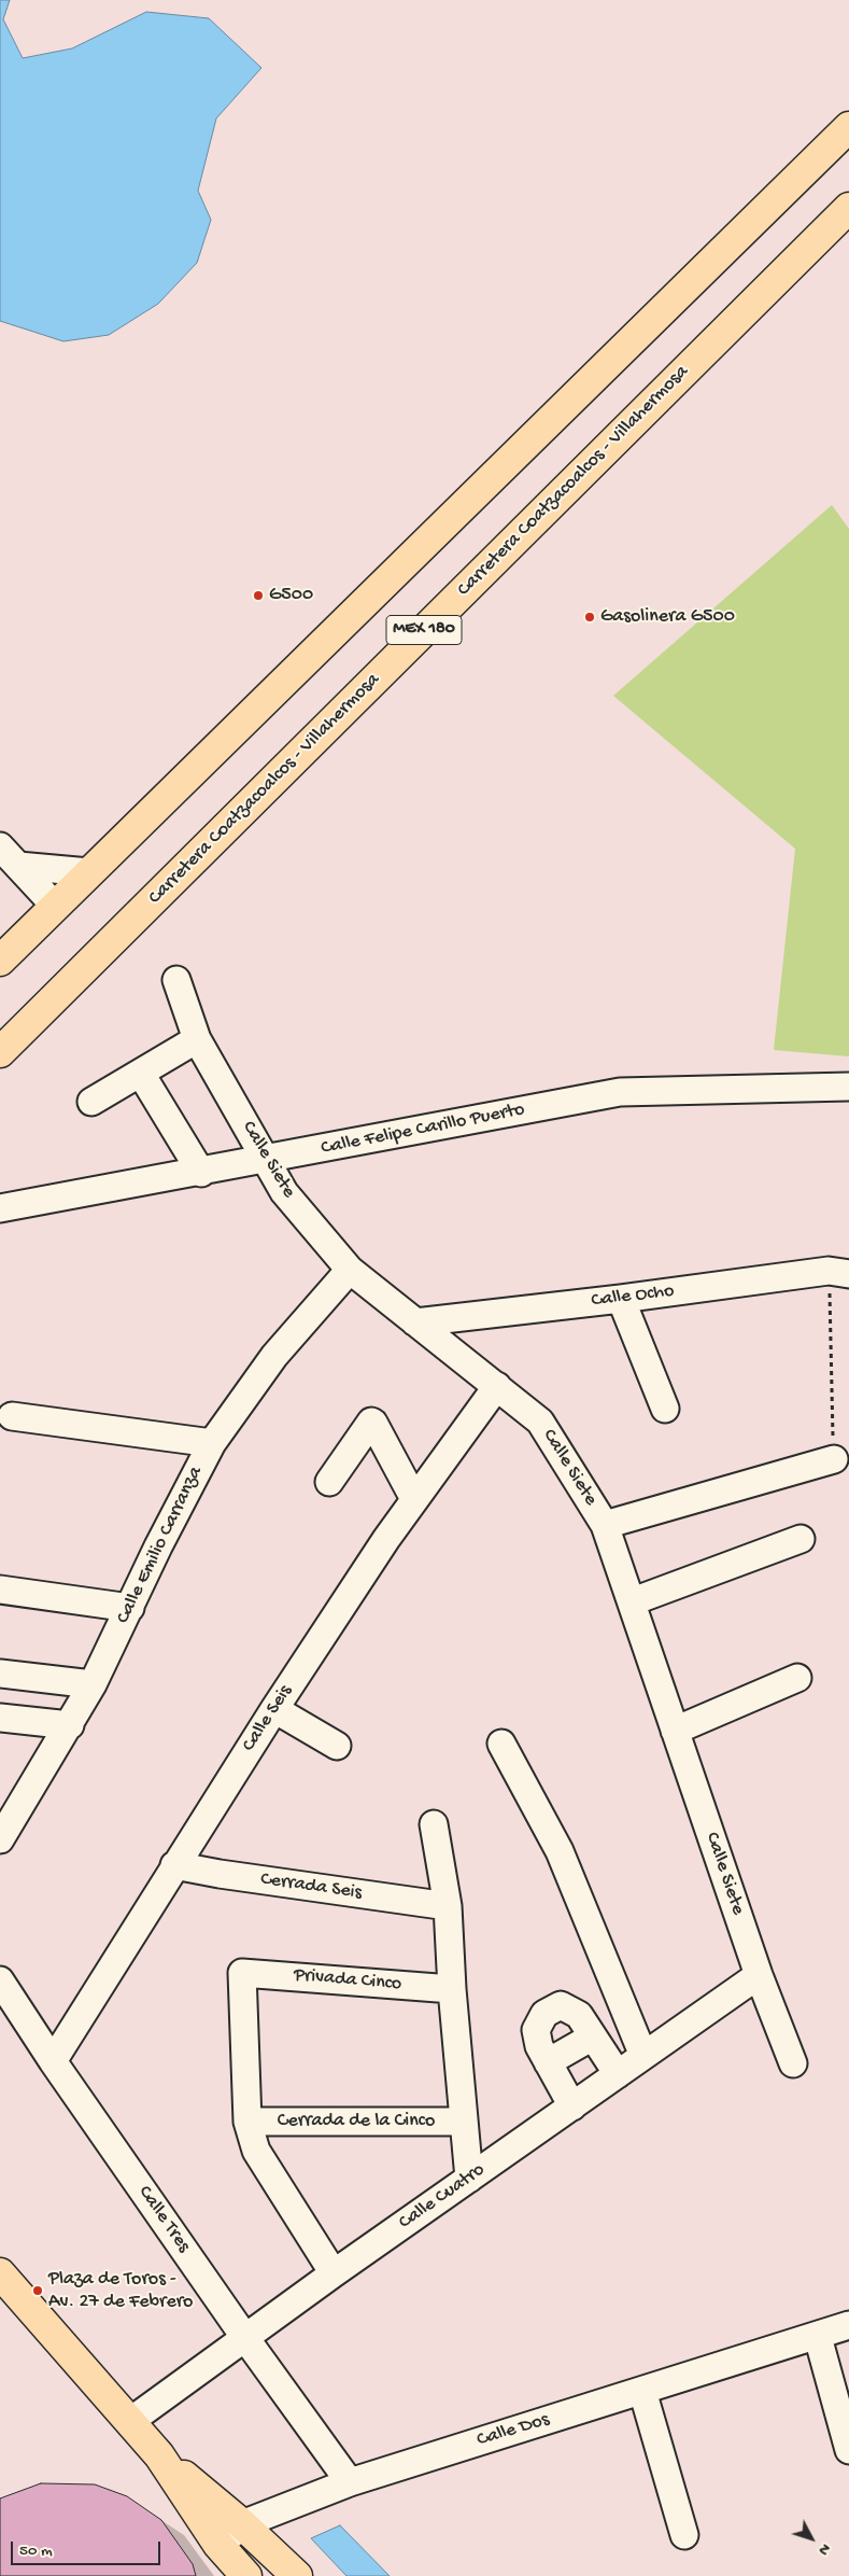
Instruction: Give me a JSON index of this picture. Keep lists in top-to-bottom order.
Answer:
{
  "streets": {
    "main road": ["Carretera Coatzacoalcos - Villahermosa", "MEX 180"],
    "street": [
      "Calle Felipe Carillo Puerto",
      "Calle Siete",
      "Calle Ocho",
      "Calle Emilio Carranza",
      "Calle Seis",
      "Cerrada Seis",
      "Privada Cinco",
      "Cerrada de la Cinco",
      "Calle Cuatro",
      "Calle Tres",
      "Calle Dos"
    ]
  },
  "crossings": [
    ["Calle Felipe Carillo Puerto", "Calle Siete"],
    ["Calle Siete", "Calle Ocho"],
    ["Calle Siete", "Calle Emilio Carranza"],
    ["Calle Siete", "Calle Seis"],
    ["Calle Siete", "Calle Cuatro"],
    ["Calle Seis", "Cerrada Seis"],
    ["Calle Seis", "Calle Tres"],
    ["Privada Cinco", "Cerrada de la Cinco"],
    ["Calle Cuatro", "Calle Tres"],
    ["Calle Tres", "Calle Dos"]
  ],
  "places": ["G500", "Gasolinera G500", "Plaza de Toros - Av. 27 de Febrero"],
  "scale_bar": "50 m",
  "north": "bottom right"
}
